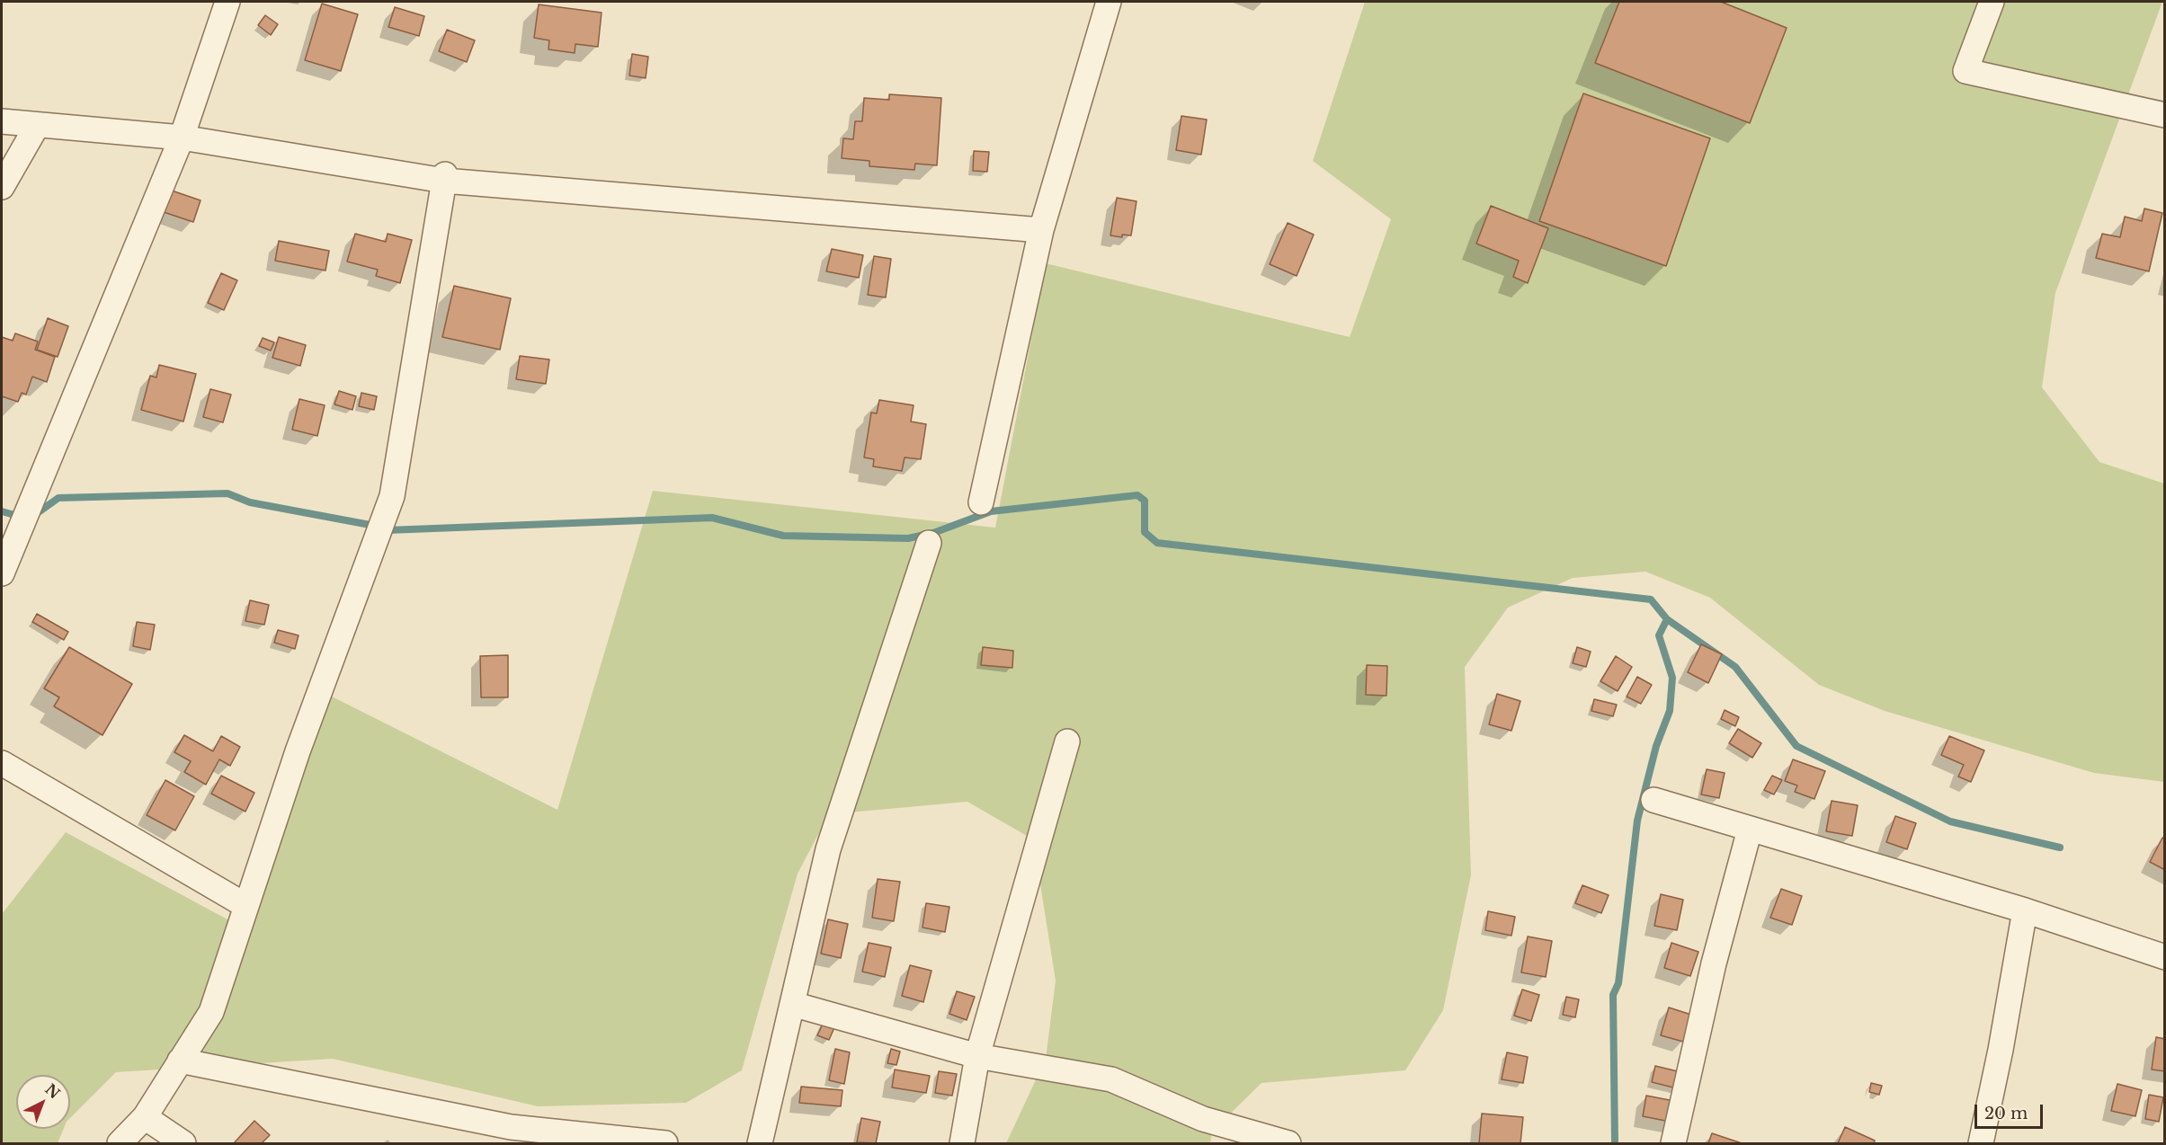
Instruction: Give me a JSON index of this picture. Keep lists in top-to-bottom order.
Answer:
{
  "scale_bar": "20 m",
  "north": "top right"
}
